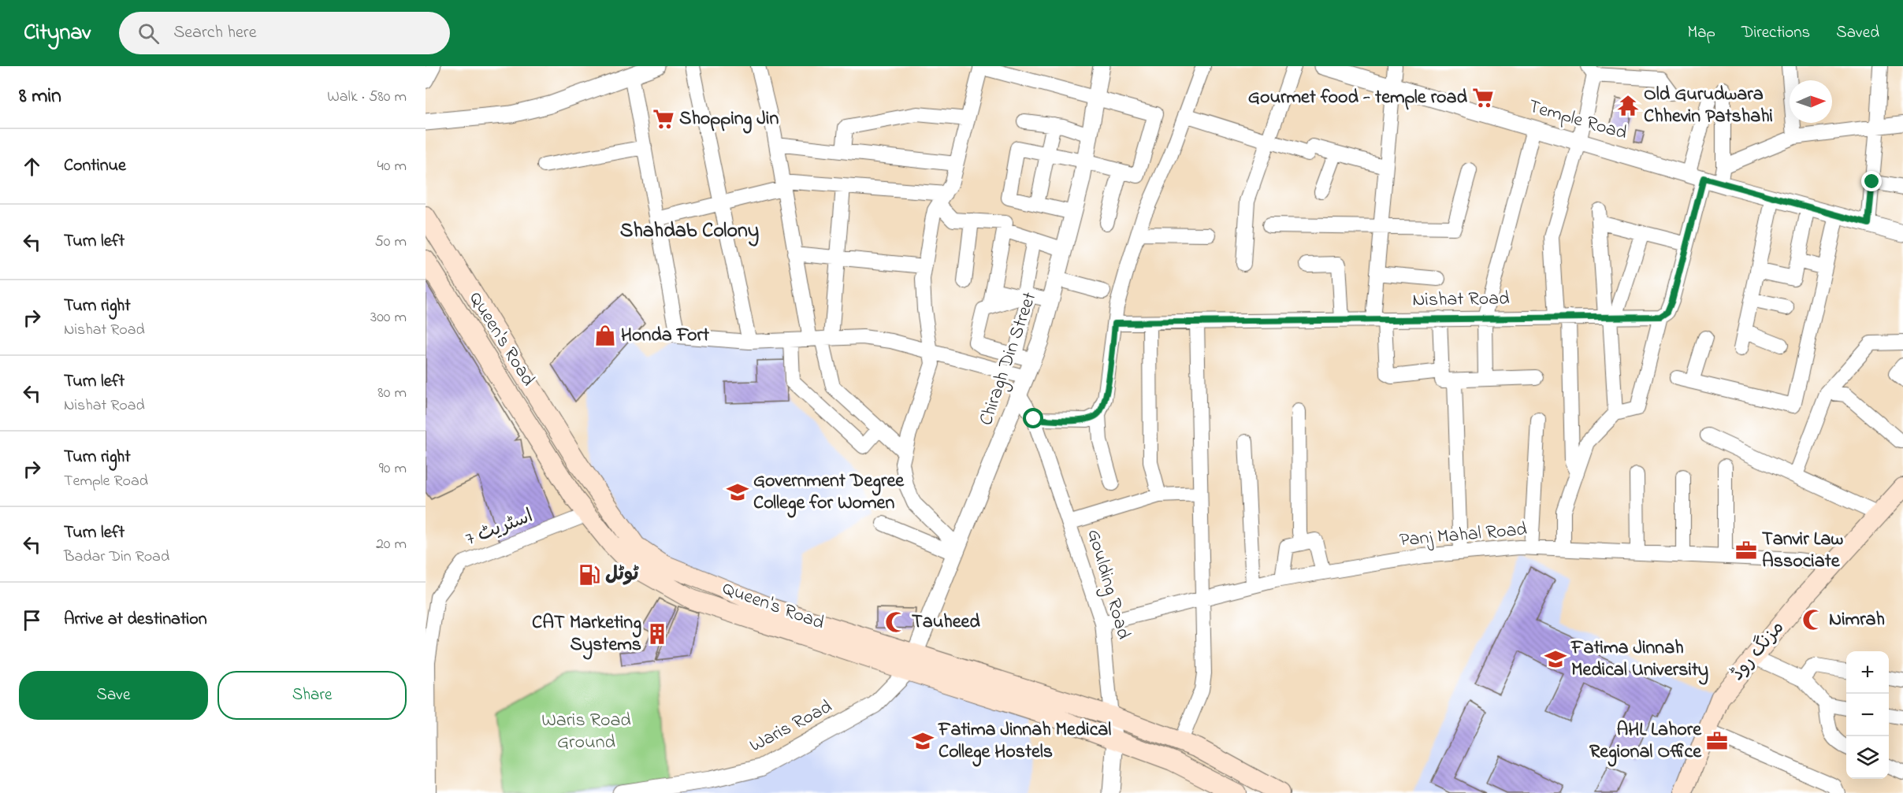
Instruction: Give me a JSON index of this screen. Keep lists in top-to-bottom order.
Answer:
{
  "streets": {
    "main road": ["Queen's Road", "مزنگ روڈ"],
    "street": [
      "Temple Road",
      "Nishat Road",
      "Chiragh Din Street",
      "اسٹریٹ 7",
      "Panj Mahal Road",
      "Goulding Road",
      "Waris Road"
    ]
  },
  "crossings": [
    ["Queen's Road", "Chiragh Din Street"],
    ["Queen's Road", "اسٹریٹ 7"],
    ["Queen's Road", "Goulding Road"],
    ["Queen's Road", "Waris Road"],
    ["Chiragh Din Street", "Goulding Road"],
    ["Chiragh Din Street", "Waris Road"],
    ["Panj Mahal Road", "Goulding Road"],
    ["Panj Mahal Road", "مزنگ روڈ"]
  ],
  "districts": ["Shahdab Colony"],
  "parks": ["Waris Road Ground"],
  "places": {
    "supermarket": ["Gourmet food - temple road", "Shopping Jin"],
    "temple": ["Old Gurudwara Chhevin Patshahi"],
    "shop": ["Honda Fort"],
    "school or university": ["Government Degree College for Women", "Fatima Jinnah Medical University", "Fatima Jinnah Medical College Hostels"],
    "office": ["Tanvir Law Associate", "AHL Lahore Regional Office"],
    "fuel station": ["ٹوٹل"],
    "mosque": ["Nimrah", "Tauheed"],
    "building": ["CAT Marketing Systems"]
  },
  "north": "right",
  "page": {
    "header": "Citynav",
    "search": "Search here",
    "nav": ["Map", "Directions", "Saved"],
    "heading": ["8 min", "Walk · 580 m"],
    "list": [
      ["Continue", "40 m"],
      ["Turn left", "50 m"],
      ["Turn right", "Nishat Road", "300 m"],
      ["Turn left", "Nishat Road", "80 m"],
      ["Turn right", "Temple Road", "90 m"],
      ["Turn left", "Badar Din Road", "20 m"],
      "Arrive at destination"
    ],
    "map_buttons": ["+", "−"],
    "buttons": ["Save", "Share"]
  }
}
